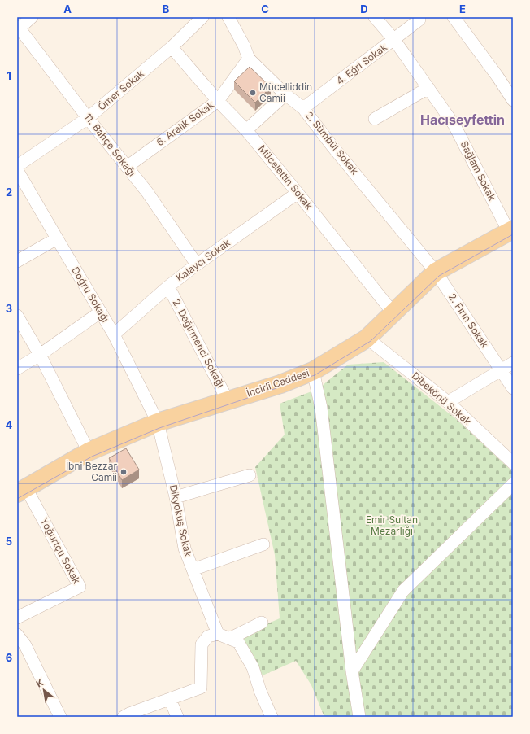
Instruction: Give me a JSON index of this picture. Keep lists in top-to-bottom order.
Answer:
{
  "streets": {
    "main road": ["İncirli Caddesi"],
    "street": [
      "4. Eğri Sokak",
      "Ömer Sokak",
      "6. Aralık Sokak",
      "2. Sümbül Sokak",
      "11. Bahçe Sokağı",
      "Sağlam Sokak",
      "Mücelettin Sokak",
      "Kalaycı Sokak",
      "Doğru Sokağı",
      "2. Fırın Sokak",
      "2. Değirmenci Sokağı",
      "Dibekönü Sokak",
      "Dikyokuş Sokak",
      "Yoğurtçu Sokak"
    ]
  },
  "crossings": [
    ["4. Eğri Sokak", "2. Sümbül Sokak"],
    ["4. Eğri Sokak", "Sağlam Sokak"],
    ["Ömer Sokak", "11. Bahçe Sokağı"],
    ["Ömer Sokak", "Mücelettin Sokak"],
    ["6. Aralık Sokak", "2. Sümbül Sokak"],
    ["6. Aralık Sokak", "11. Bahçe Sokağı"],
    ["6. Aralık Sokak", "Mücelettin Sokak"],
    ["2. Sümbül Sokak", "2. Fırın Sokak"],
    ["2. Sümbül Sokak", "İncirli Caddesi"],
    ["11. Bahçe Sokağı", "Kalaycı Sokak"],
    ["Sağlam Sokak", "İncirli Caddesi"],
    ["Mücelettin Sokak", "Kalaycı Sokak"],
    ["Mücelettin Sokak", "İncirli Caddesi"],
    ["Kalaycı Sokak", "Doğru Sokağı"],
    ["Kalaycı Sokak", "2. Değirmenci Sokağı"],
    ["Doğru Sokağı", "İncirli Caddesi"],
    ["Doğru Sokağı", "Dikyokuş Sokak"],
    ["2. Fırın Sokak", "İncirli Caddesi"],
    ["2. Değirmenci Sokağı", "İncirli Caddesi"],
    ["İncirli Caddesi", "Dibekönü Sokak"],
    ["İncirli Caddesi", "Dikyokuş Sokak"],
    ["İncirli Caddesi", "Yoğurtçu Sokak"]
  ],
  "districts": ["Hacıseyfettin"],
  "parks": ["Emir Sultan Mezarlığı"],
  "places": ["Mücelliddin Camii", "İbni Bezzar Camii"],
  "north": "top left",
  "grid": {
    "columns": [
      "A",
      "B",
      "C",
      "D",
      "E"
    ],
    "rows": [
      "1",
      "2",
      "3",
      "4",
      "5",
      "6"
    ]
  }
}
